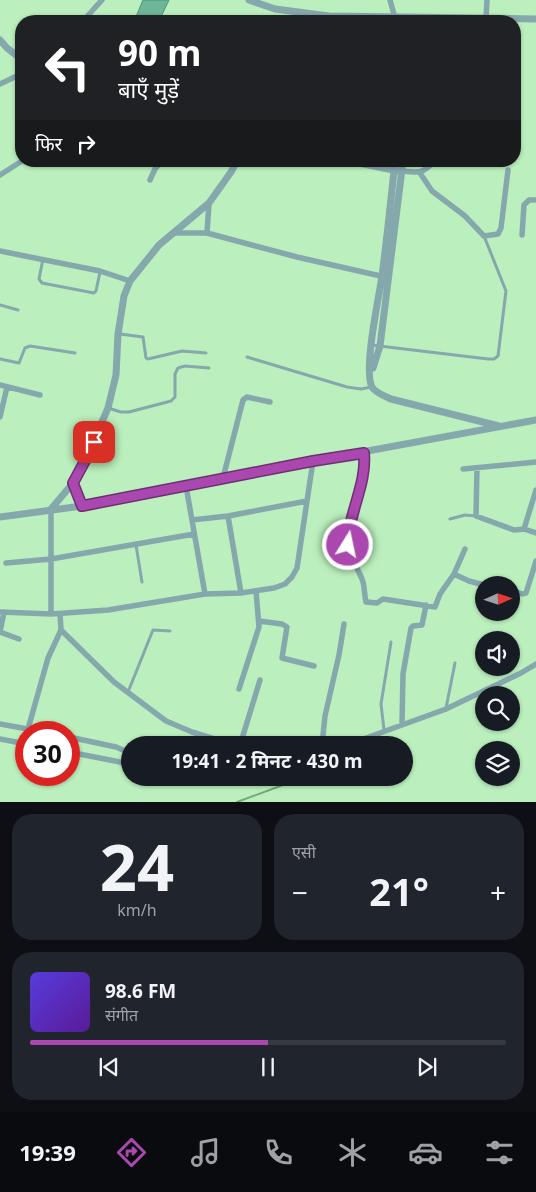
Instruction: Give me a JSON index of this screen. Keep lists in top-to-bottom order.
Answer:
{
  "north": "right",
  "page": {
    "turn": ["90 m", "बाएँ मुड़ें"],
    "then": "फिर",
    "limit": "30",
    "trip": "19:41 · 2 मिनट · 430 m",
    "tile": [
      ["24", "km/h"],
      "एसी"
    ],
    "heat": ["−", "21°", "+"],
    "song": ["98.6 FM", "संगीत"],
    "tabs": "19:39"
  }
}
